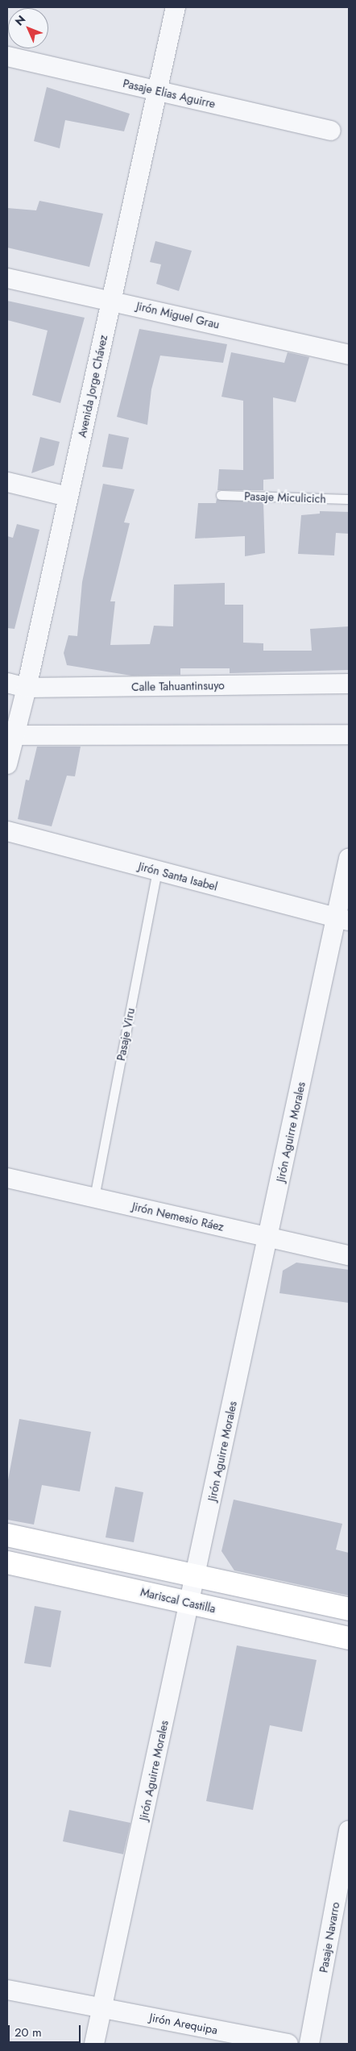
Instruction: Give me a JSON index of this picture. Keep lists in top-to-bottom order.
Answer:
{
  "streets": {
    "highway": ["Mariscal Castilla"],
    "street": [
      "Pasaje Elias Aguirre",
      "Jirón Miguel Grau",
      "Avenida Jorge Chávez",
      "Calle Tahuantinsuyo",
      "Jirón Santa Isabel",
      "Jirón Aguirre Morales",
      "Jirón Nemesio Ráez",
      "Pasaje Navarro",
      "Jirón Arequipa"
    ],
    "lane": ["Pasaje Miculicich", "Pasaje Viru"]
  },
  "crossings": [
    ["Pasaje Elias Aguirre", "Avenida Jorge Chávez"],
    ["Jirón Miguel Grau", "Avenida Jorge Chávez"],
    ["Avenida Jorge Chávez", "Calle Tahuantinsuyo"],
    ["Jirón Santa Isabel", "Pasaje Viru"],
    ["Jirón Santa Isabel", "Jirón Aguirre Morales"],
    ["Pasaje Viru", "Jirón Nemesio Ráez"],
    ["Jirón Aguirre Morales", "Jirón Nemesio Ráez"],
    ["Jirón Aguirre Morales", "Mariscal Castilla"],
    ["Jirón Aguirre Morales", "Jirón Arequipa"]
  ],
  "scale_bar": "20 m",
  "north": "top left"
}
